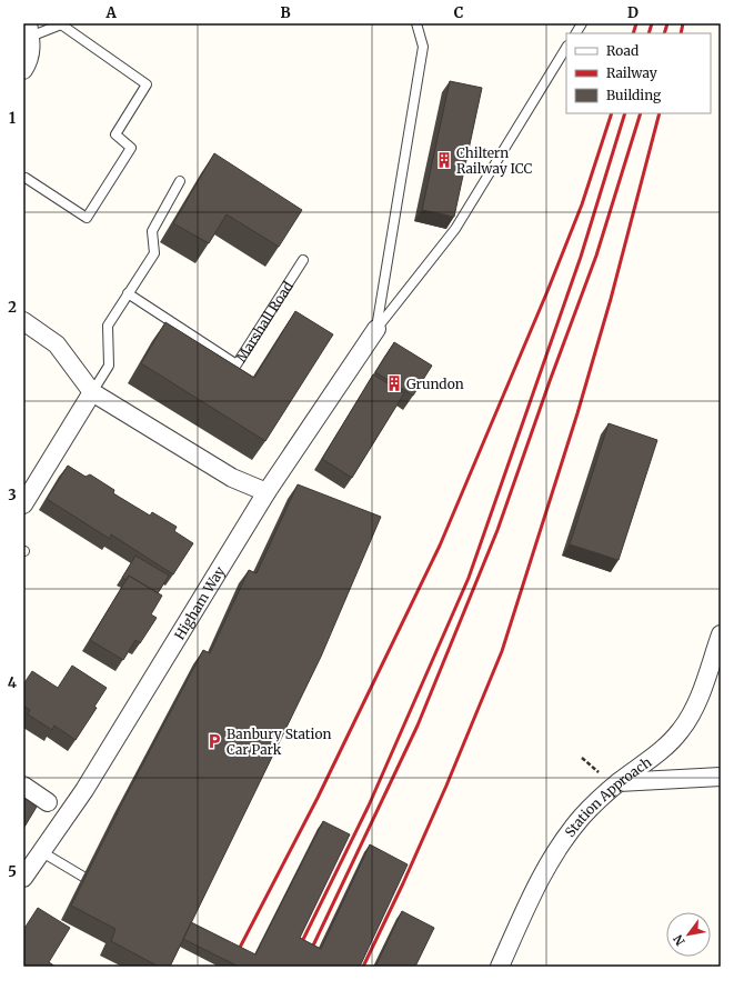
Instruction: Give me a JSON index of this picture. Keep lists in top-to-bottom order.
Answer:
{
  "streets": {
    "street": ["Higham Way", "Station Approach"],
    "lane": ["Marshall Road"]
  },
  "places": {
    "building": ["Chiltern Railway ICC", "Grundon"],
    "parking": ["Banbury Station Car Park"]
  },
  "legend": ["Road", "Railway", "Building"],
  "north": "bottom left",
  "grid": {
    "columns": [
      "A",
      "B",
      "C",
      "D"
    ],
    "rows": [
      "1",
      "2",
      "3",
      "4",
      "5"
    ]
  }
}
